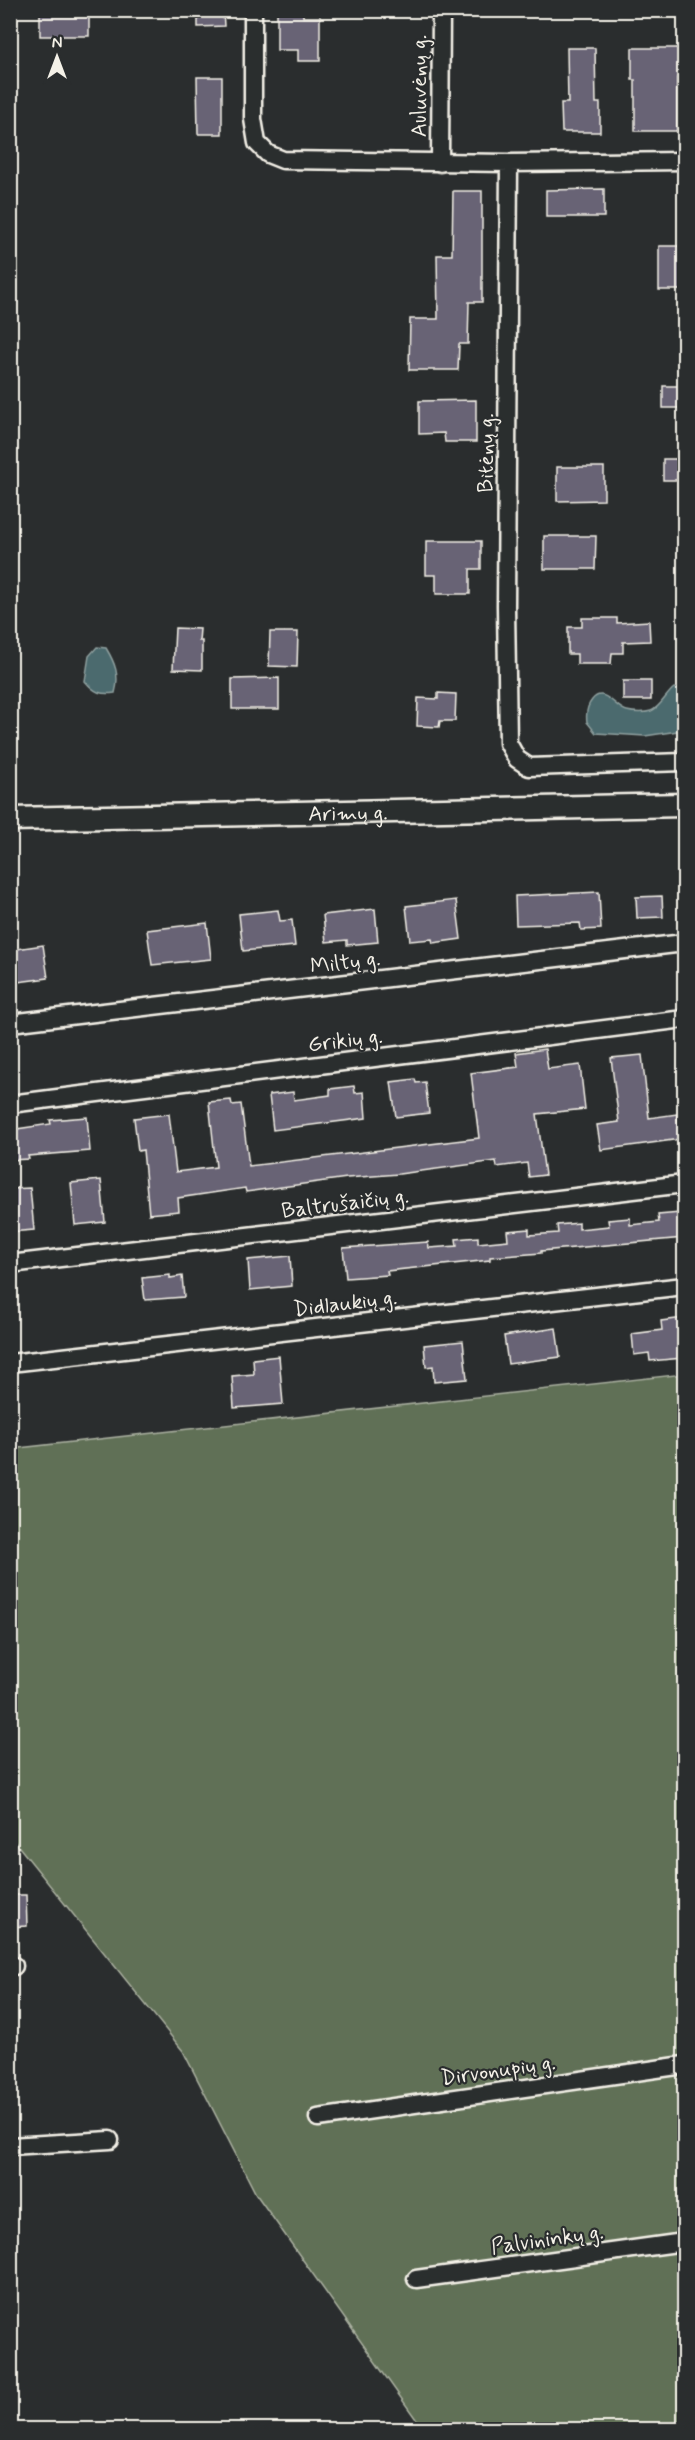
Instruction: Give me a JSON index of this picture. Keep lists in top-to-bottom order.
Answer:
{
  "streets": {
    "main road": ["Arimų g."],
    "street": [
      "Auluvėnų g.",
      "Bitėnų g.",
      "Miltų g.",
      "Grikių g.",
      "Baltrušaičių g.",
      "Didlaukių g.",
      "Dirvonupių g.",
      "Palvininkų g."
    ]
  },
  "north": "top"
}
